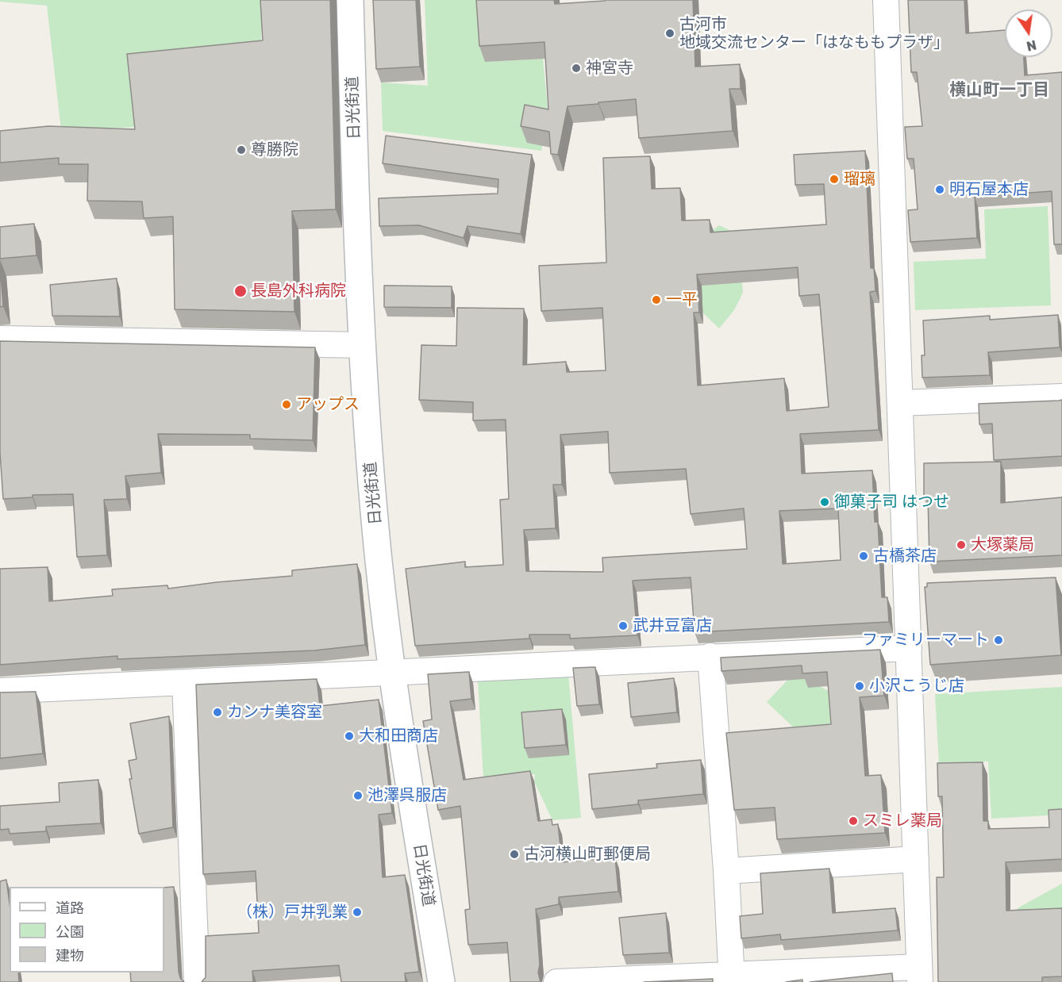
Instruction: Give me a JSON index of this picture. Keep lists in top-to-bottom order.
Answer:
{
  "streets": {
    "main road": ["日光街道"]
  },
  "districts": ["横山町一丁目"],
  "places": [
    "古河市 地域交流センター「はなももプラザ」",
    "神宮寺",
    "尊勝院",
    "瑠璃",
    "明石屋本店",
    "長島外科病院",
    "一平",
    "アップス",
    "御菓子司 はつせ",
    "大塚薬局",
    "古橋茶店",
    "武井豆富店",
    "ファミリーマート",
    "小沢こうじ店",
    "カンナ美容室",
    "大和田商店",
    "池澤呉服店",
    "スミレ薬局",
    "古河横山町郵便局",
    "（株）戸井乳業"
  ],
  "legend": ["道路", "公園", "建物"],
  "north": "bottom"
}
